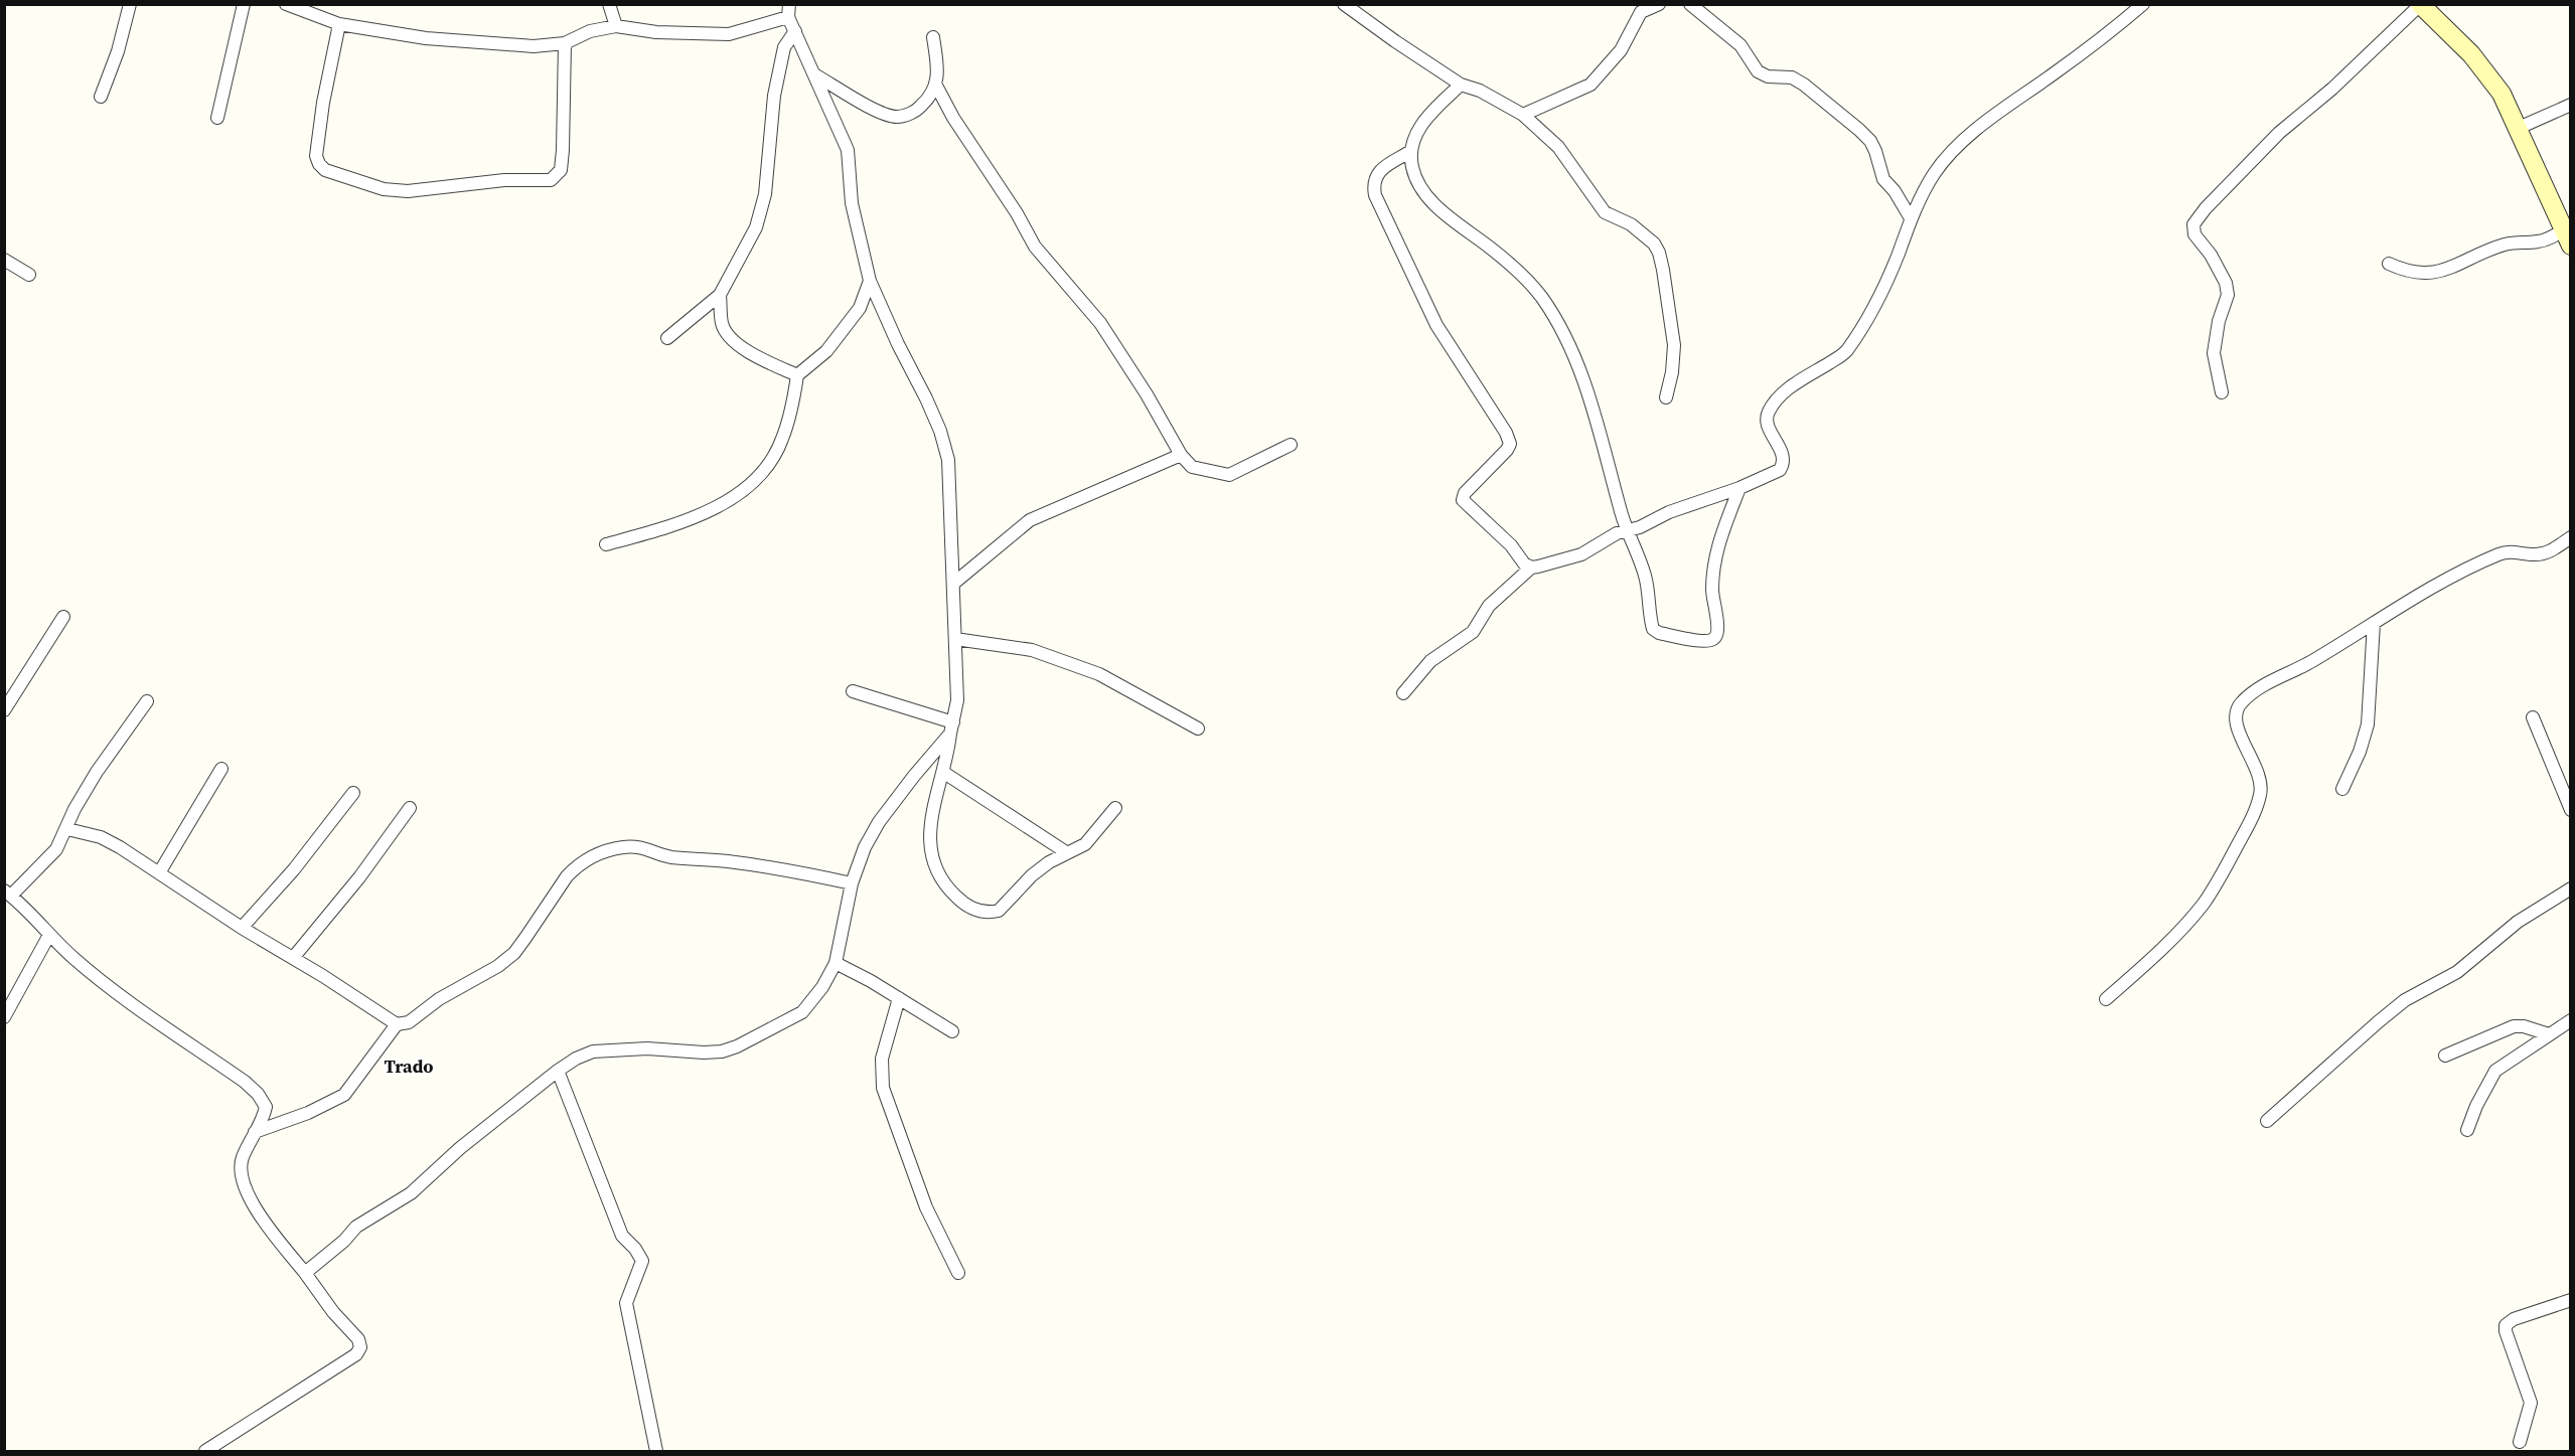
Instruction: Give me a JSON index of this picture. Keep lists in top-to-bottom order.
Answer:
{
  "districts": ["Trado"]
}
